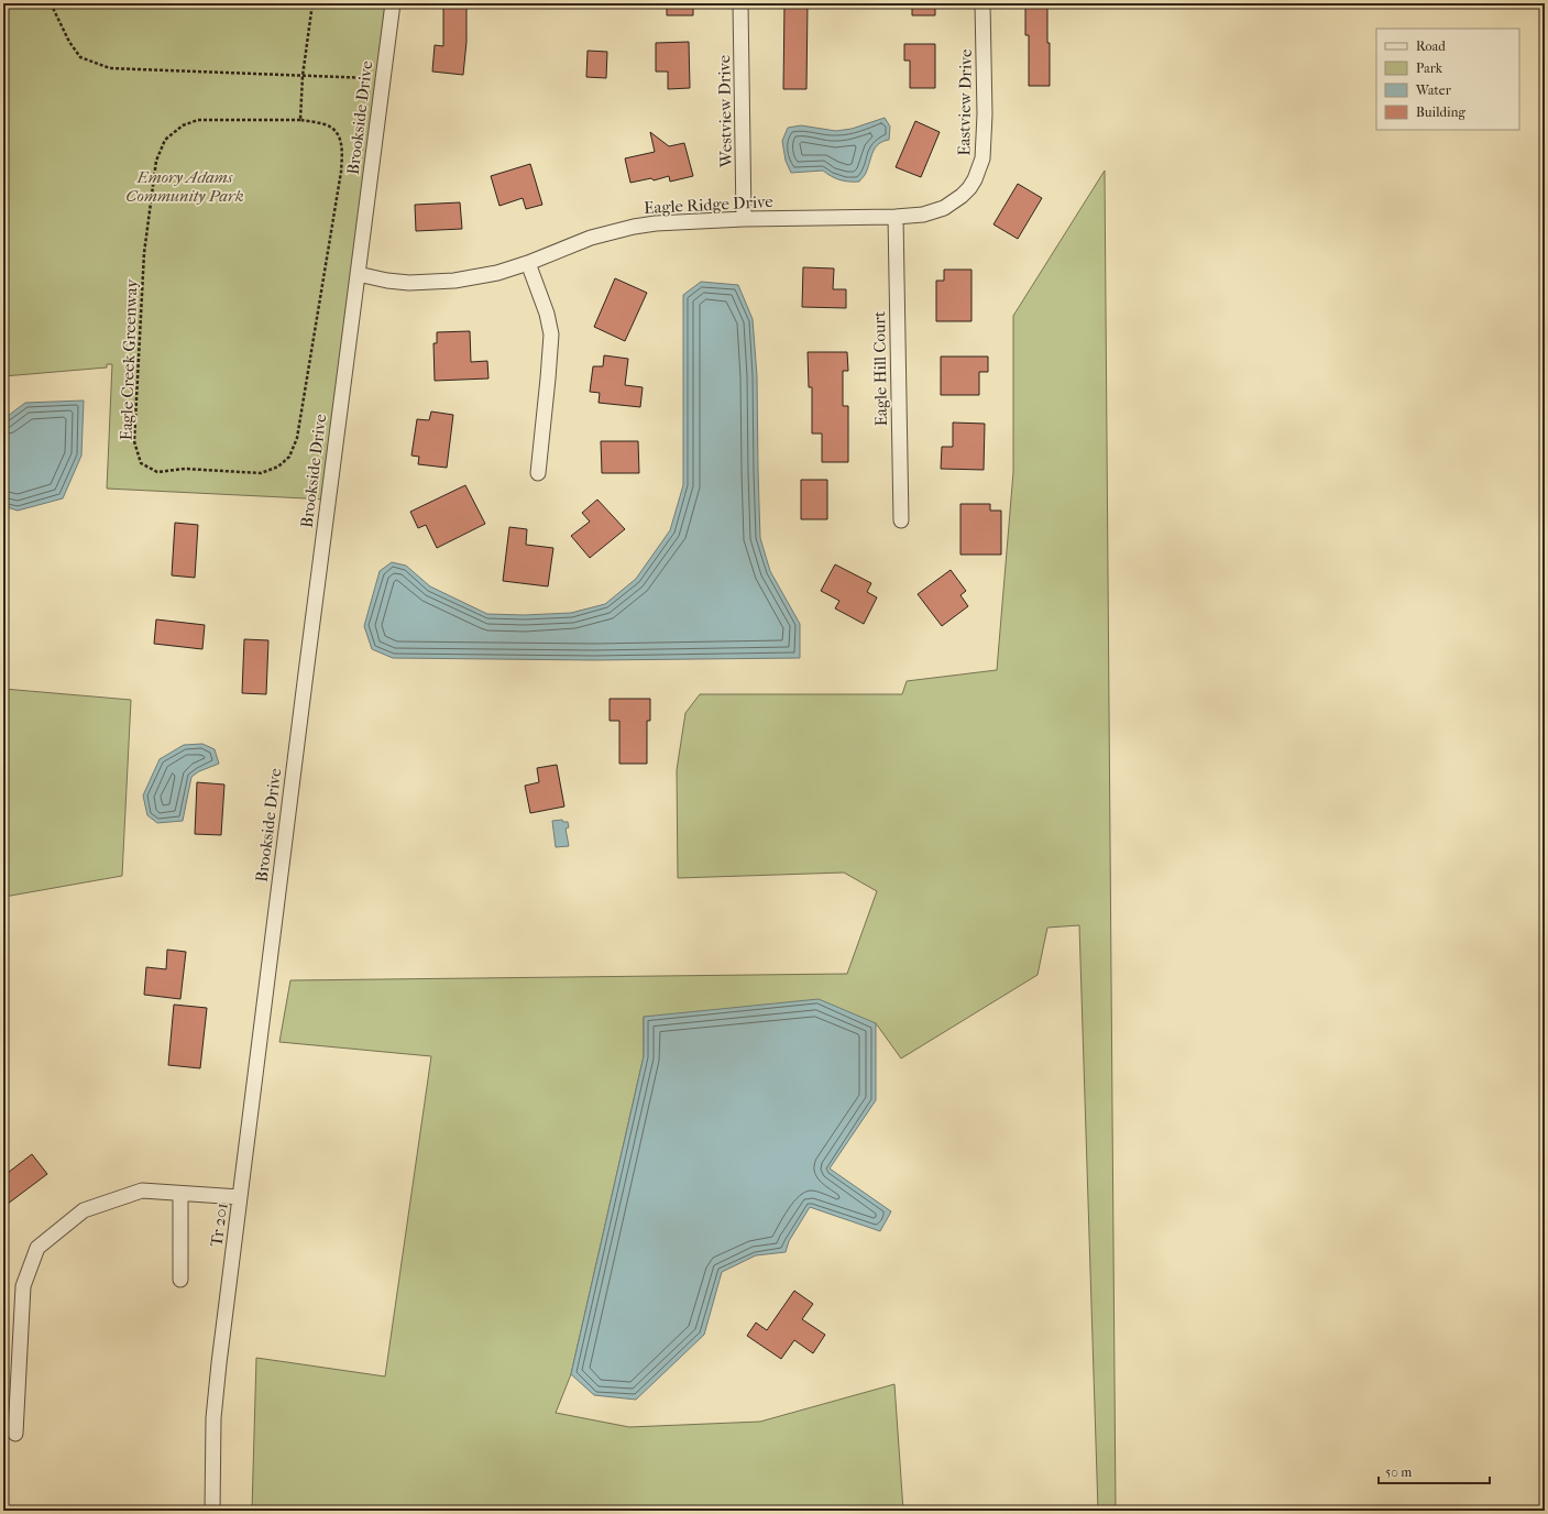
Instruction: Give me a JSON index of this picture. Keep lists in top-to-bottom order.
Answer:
{
  "streets": {
    "street": [
      "Eastview Drive",
      "Westview Drive",
      "Brookside Drive",
      "Eagle Ridge Drive",
      "Eagle Hill Court",
      "Tr 201"
    ],
    "path": ["Eagle Creek Greenway"]
  },
  "crossings": [
    ["Eastview Drive", "Eagle Ridge Drive"],
    ["Westview Drive", "Eagle Ridge Drive"],
    ["Brookside Drive", "Eagle Ridge Drive"],
    ["Brookside Drive", "Tr 201"],
    ["Eagle Ridge Drive", "Eagle Hill Court"]
  ],
  "parks": ["Emory Adams Community Park"],
  "legend": [
    "Road",
    "Park",
    "Water",
    "Building"
  ],
  "scale_bar": "50 m"
}
